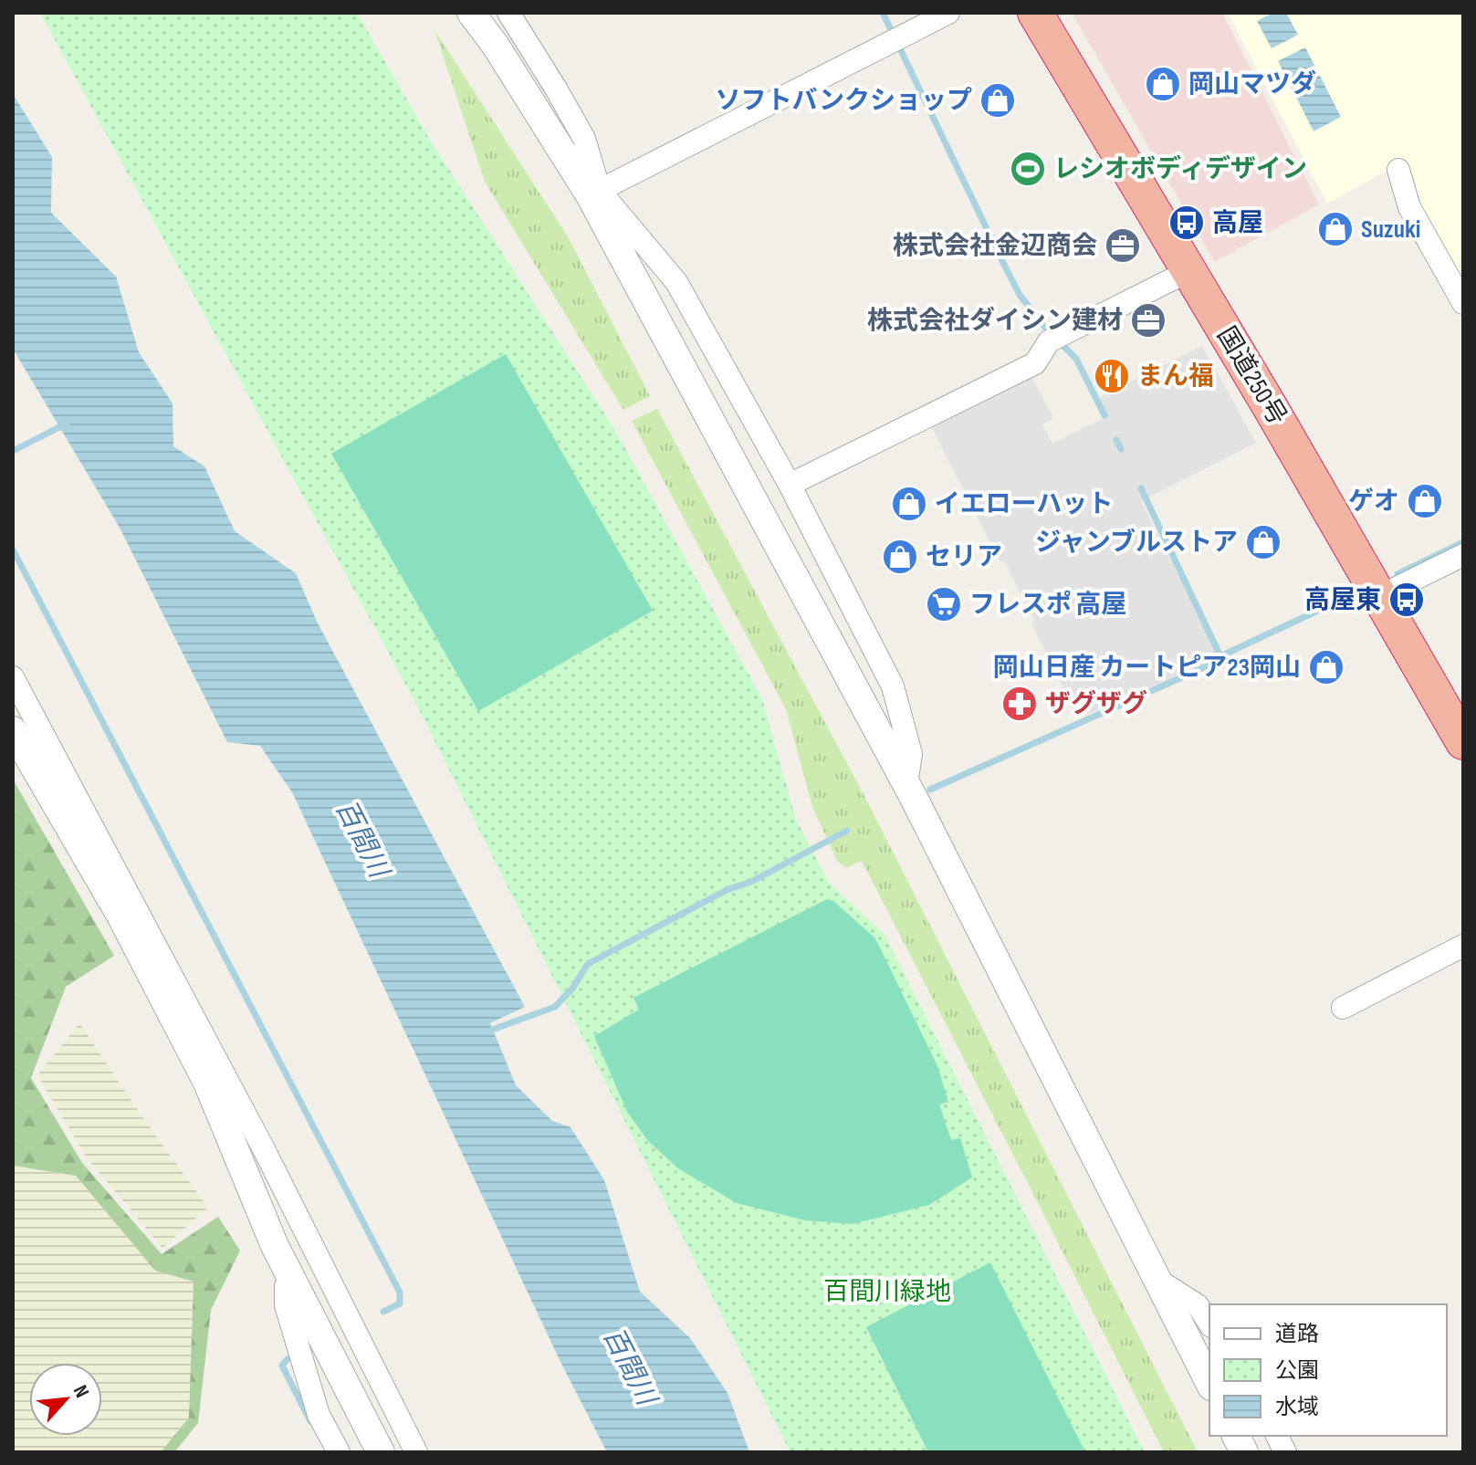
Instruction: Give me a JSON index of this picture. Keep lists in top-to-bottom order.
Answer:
{
  "streets": {
    "highway": ["国道250号"]
  },
  "water": ["百間川"],
  "parks": ["百間川緑地"],
  "places": {
    "shop": [
      "岡山マツダ",
      "ソフトバンクショップ",
      "Suzuki",
      "ゲオ",
      "イエローハット",
      "ジャンブルストア",
      "セリア",
      "岡山日産 カートピア23岡山"
    ],
    "sports": ["レシオボディデザイン"],
    "bus stop": ["高屋", "高屋東"],
    "office": ["株式会社金辺商会", "株式会社ダイシン建材"],
    "restaurant": ["まん福"],
    "supermarket": ["フレスポ 高屋"],
    "pharmacy": ["ザグザグ"]
  },
  "legend": ["道路", "公園", "水域"],
  "north": "top right"
}
